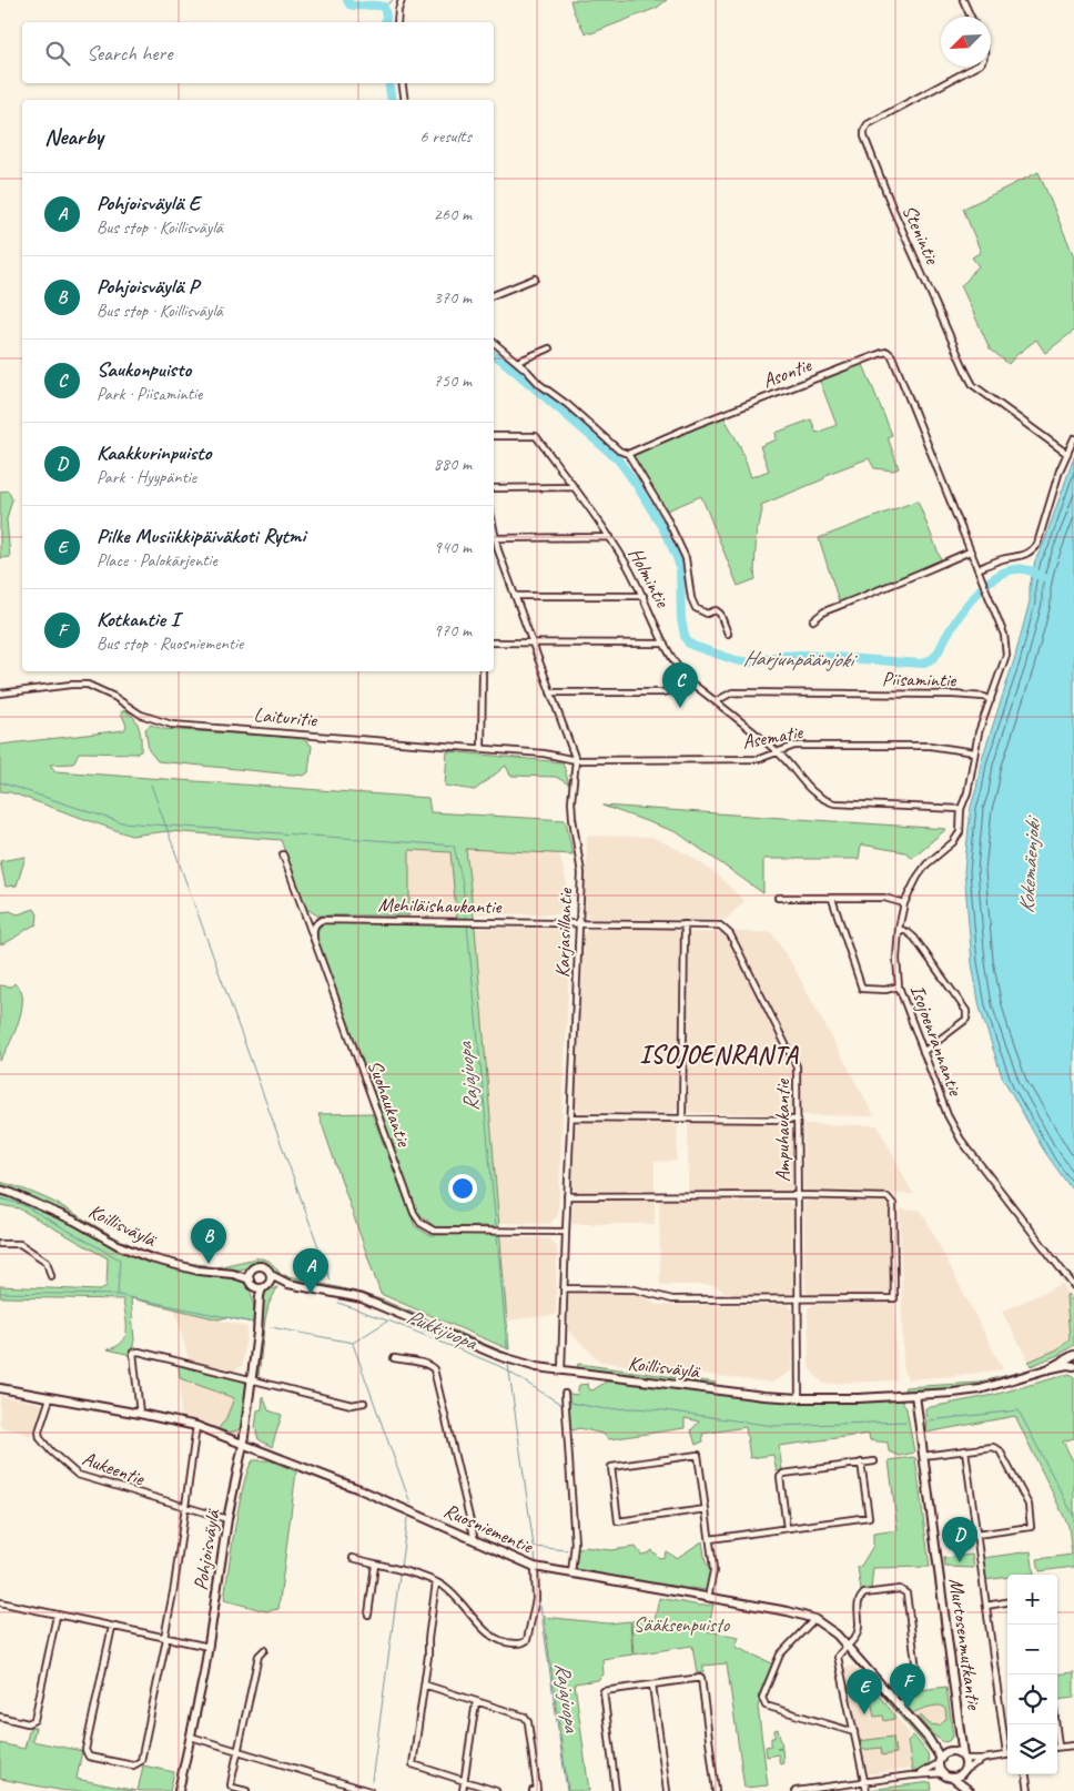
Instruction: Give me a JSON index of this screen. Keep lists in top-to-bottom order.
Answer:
{
  "streets": {
    "main road": [
      "Koillisväylä",
      "Ruosniementie",
      "Pohjoisväylä",
      "Murtosenmutkantie"
    ],
    "street": [
      "Stenintie",
      "Asontie",
      "Holmintie",
      "Piisamintie",
      "Laituritie",
      "Asematie",
      "Mehiläishaukantie",
      "Karjasillantie",
      "Isojoenrannantie",
      "Suohaukantie",
      "Ampuhaukantie",
      "Aukeentie"
    ]
  },
  "crossings": [
    ["Asontie", "Isojoenrannantie"],
    ["Holmintie", "Piisamintie"],
    ["Holmintie", "Asematie"],
    ["Holmintie", "Isojoenrannantie"],
    ["Piisamintie", "Isojoenrannantie"],
    ["Laituritie", "Asematie"],
    ["Laituritie", "Karjasillantie"],
    ["Asematie", "Karjasillantie"],
    ["Asematie", "Isojoenrannantie"],
    ["Mehiläishaukantie", "Karjasillantie"],
    ["Mehiläishaukantie", "Suohaukantie"],
    ["Mehiläishaukantie", "Ampuhaukantie"],
    ["Karjasillantie", "Suohaukantie"],
    ["Karjasillantie", "Ampuhaukantie"],
    ["Karjasillantie", "Koillisväylä"],
    ["Ampuhaukantie", "Koillisväylä"],
    ["Koillisväylä", "Pohjoisväylä"],
    ["Koillisväylä", "Murtosenmutkantie"],
    ["Aukeentie", "Ruosniementie"],
    ["Aukeentie", "Pohjoisväylä"],
    ["Ruosniementie", "Pohjoisväylä"],
    ["Ruosniementie", "Murtosenmutkantie"]
  ],
  "districts": ["ISOJOENRANTA"],
  "water": [
    "Harjunpäänjoki",
    "Kokemäenjoki",
    "Rajajuopa",
    "Pukkijuopa"
  ],
  "parks": ["Sääksenpuisto"],
  "north": "bottom left",
  "page": {
    "search": "Search here",
    "heading": ["Nearby", "6 results"],
    "list": [
      {
        "mark": "A",
        "name": "Pohjoisväylä E",
        "note": "Bus stop · Koillisväylä",
        "value": "260 m"
      },
      {
        "mark": "B",
        "name": "Pohjoisväylä P",
        "note": "Bus stop · Koillisväylä",
        "value": "370 m"
      },
      {
        "mark": "C",
        "name": "Saukonpuisto",
        "note": "Park · Piisamintie",
        "value": "750 m"
      },
      {
        "mark": "D",
        "name": "Kaakkurinpuisto",
        "note": "Park · Hyypäntie",
        "value": "880 m"
      },
      {
        "mark": "E",
        "name": "Pilke Musiikkipäiväkoti Rytmi",
        "note": "Place · Palokärjentie",
        "value": "940 m"
      },
      {
        "mark": "F",
        "name": "Kotkantie I",
        "note": "Bus stop · Ruosniementie",
        "value": "970 m"
      }
    ],
    "pins": [
      "C",
      "B",
      "A",
      "D",
      "F",
      "E"
    ],
    "map_buttons": ["+", "−"]
  }
}
